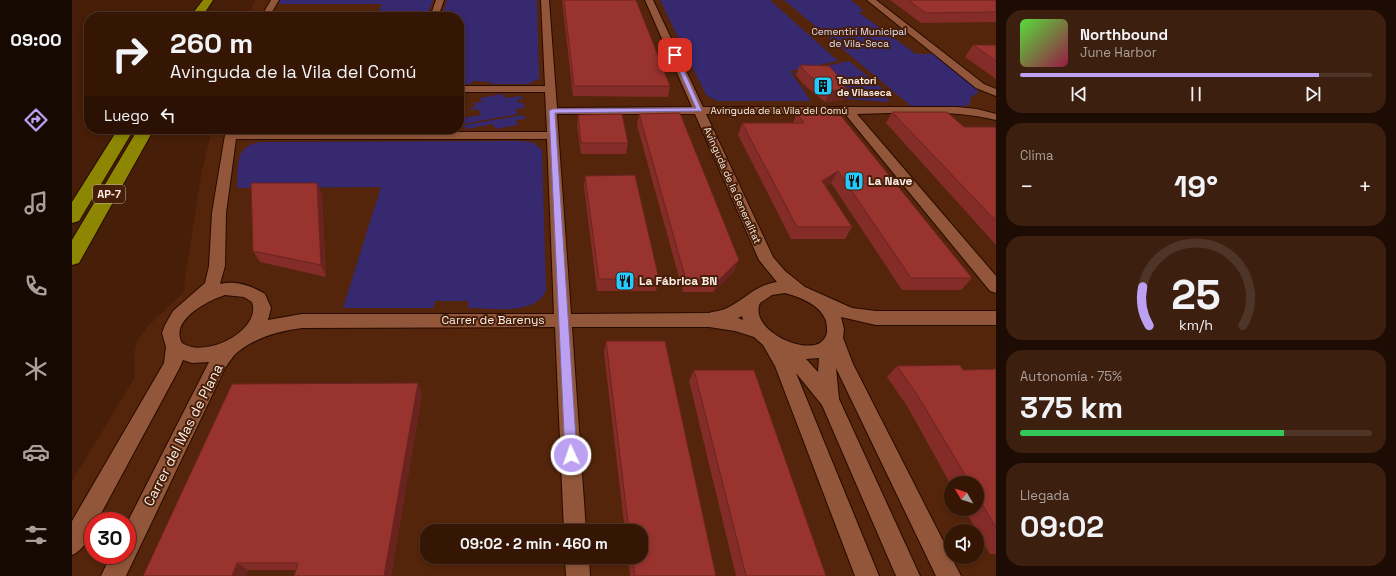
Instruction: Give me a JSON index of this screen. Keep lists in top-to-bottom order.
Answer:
{
  "streets": {
    "highway": ["AP-7"],
    "street": [
      "Avinguda de la Vila del Comú",
      "Avinguda de la Generalitat",
      "Carrer de Barenys",
      "Carrer del Mas de Plana"
    ]
  },
  "crossings": [
    ["Avinguda de la Vila del Comú", "Avinguda de la Generalitat"],
    ["Avinguda de la Generalitat", "Carrer de Barenys"],
    ["Carrer de Barenys", "Carrer del Mas de Plana"]
  ],
  "parks": ["Cementiri Municipal de Vila-Seca"],
  "places": {
    "building": ["Tanatori de Vilaseca"],
    "restaurant": ["La Nave", "La Fábrica BN"]
  },
  "north": "top left",
  "page": {
    "tabs": "09:00",
    "turn": ["260 m", "Avinguda de la Vila del Comú"],
    "song": ["Northbound", "June Harbor"],
    "then": "Luego",
    "tile": [
      "Clima",
      ["Autonomía · 75%", "375 km"],
      ["Llegada", "09:02"]
    ],
    "heat": ["−", "19°", "+"],
    "limit": "30",
    "trip": "09:02 · 2 min · 460 m",
    "gauge": ["25", "km/h"]
  }
}
